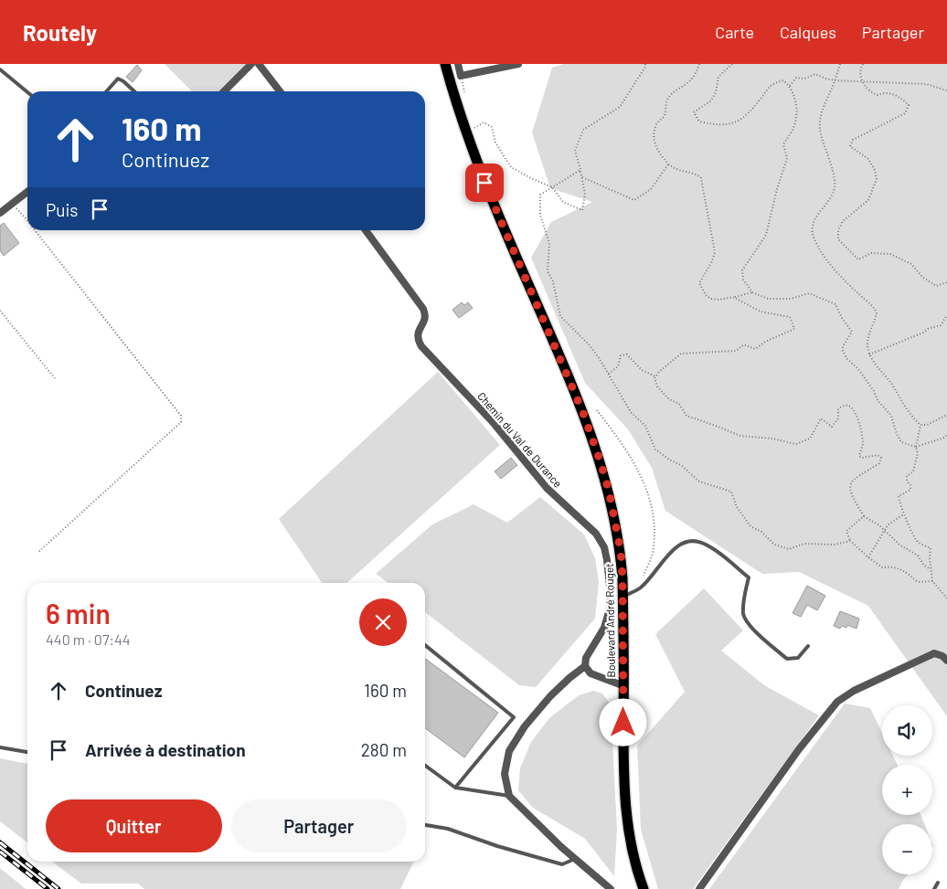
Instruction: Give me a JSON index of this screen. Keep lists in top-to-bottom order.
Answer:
{
  "streets": {
    "main road": ["Boulevard André Rouget"],
    "street": ["Chemin du Val de Durance"]
  },
  "page": {
    "header": "Routely",
    "nav": ["Carte", "Calques", "Partager"],
    "turn": ["160 m", "Continuez"],
    "then": "Puis",
    "heading": ["6 min", "440 m · 07:44"],
    "list": [
      {
        "name": "Continuez",
        "value": "160 m"
      },
      {
        "name": "Arrivée à destination",
        "value": "280 m"
      }
    ],
    "map_buttons": ["+", "−"],
    "buttons": ["Quitter", "Partager"]
  }
}
